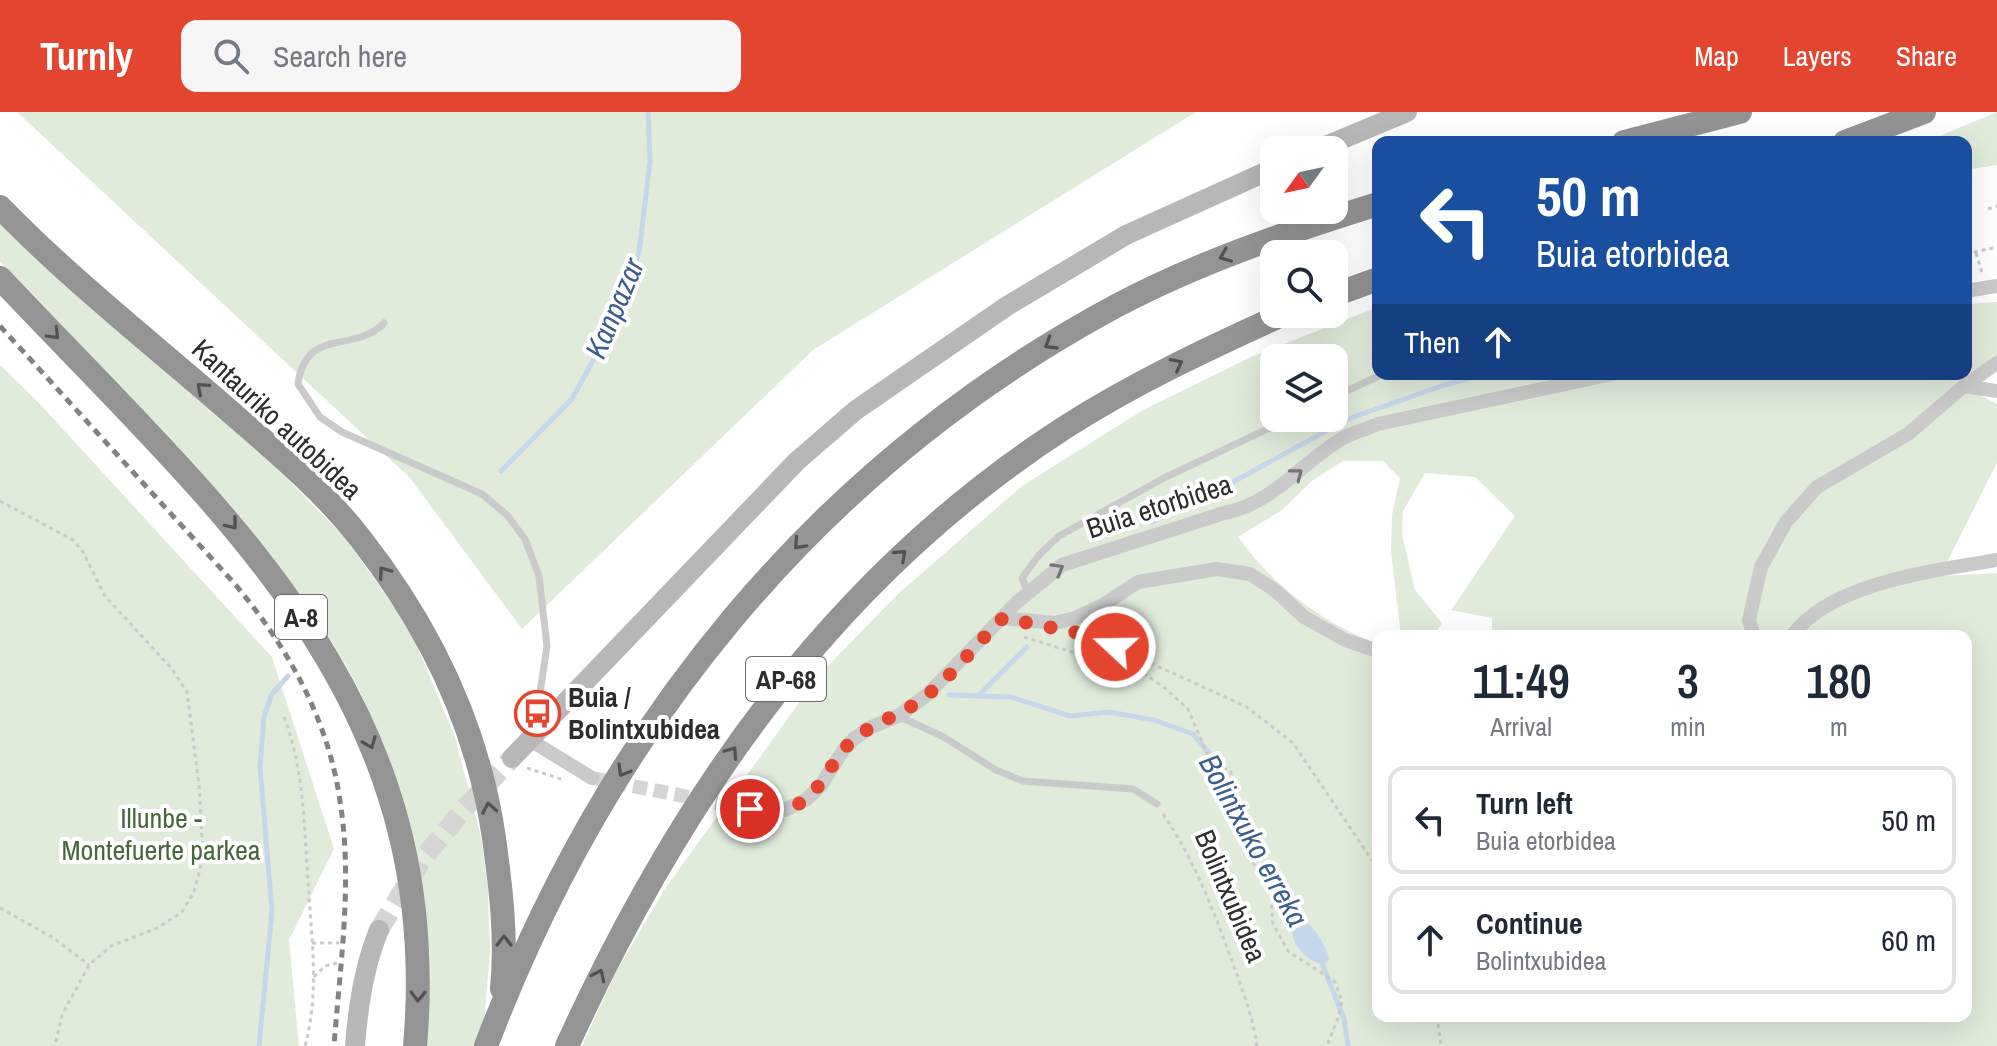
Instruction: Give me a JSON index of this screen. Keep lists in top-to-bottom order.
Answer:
{
  "streets": {
    "highway": ["Kantauriko autobidea", "A-8", "AP-68"],
    "street": ["Buia etorbidea"],
    "path": ["Bolintxubidea"]
  },
  "one_way": ["Buia etorbidea"],
  "water": ["Kanpazar", "Bolintxuko erreka"],
  "parks": ["Illunbe - Montefuerte parkea"],
  "places": {
    "bus stop": ["Buia / Bolintxubidea"]
  },
  "north": "bottom left",
  "page": {
    "header": "Turnly",
    "search": "Search here",
    "nav": ["Map", "Layers", "Share"],
    "turn": ["50 m", "Buia etorbidea"],
    "then": "Then",
    "eta": [
      "11:49",
      "Arrival",
      "3",
      "min",
      "180",
      "m"
    ],
    "list": [
      {
        "name": "Turn left",
        "note": "Buia etorbidea",
        "value": "50 m"
      },
      {
        "name": "Continue",
        "note": "Bolintxubidea",
        "value": "60 m"
      }
    ]
  }
}
